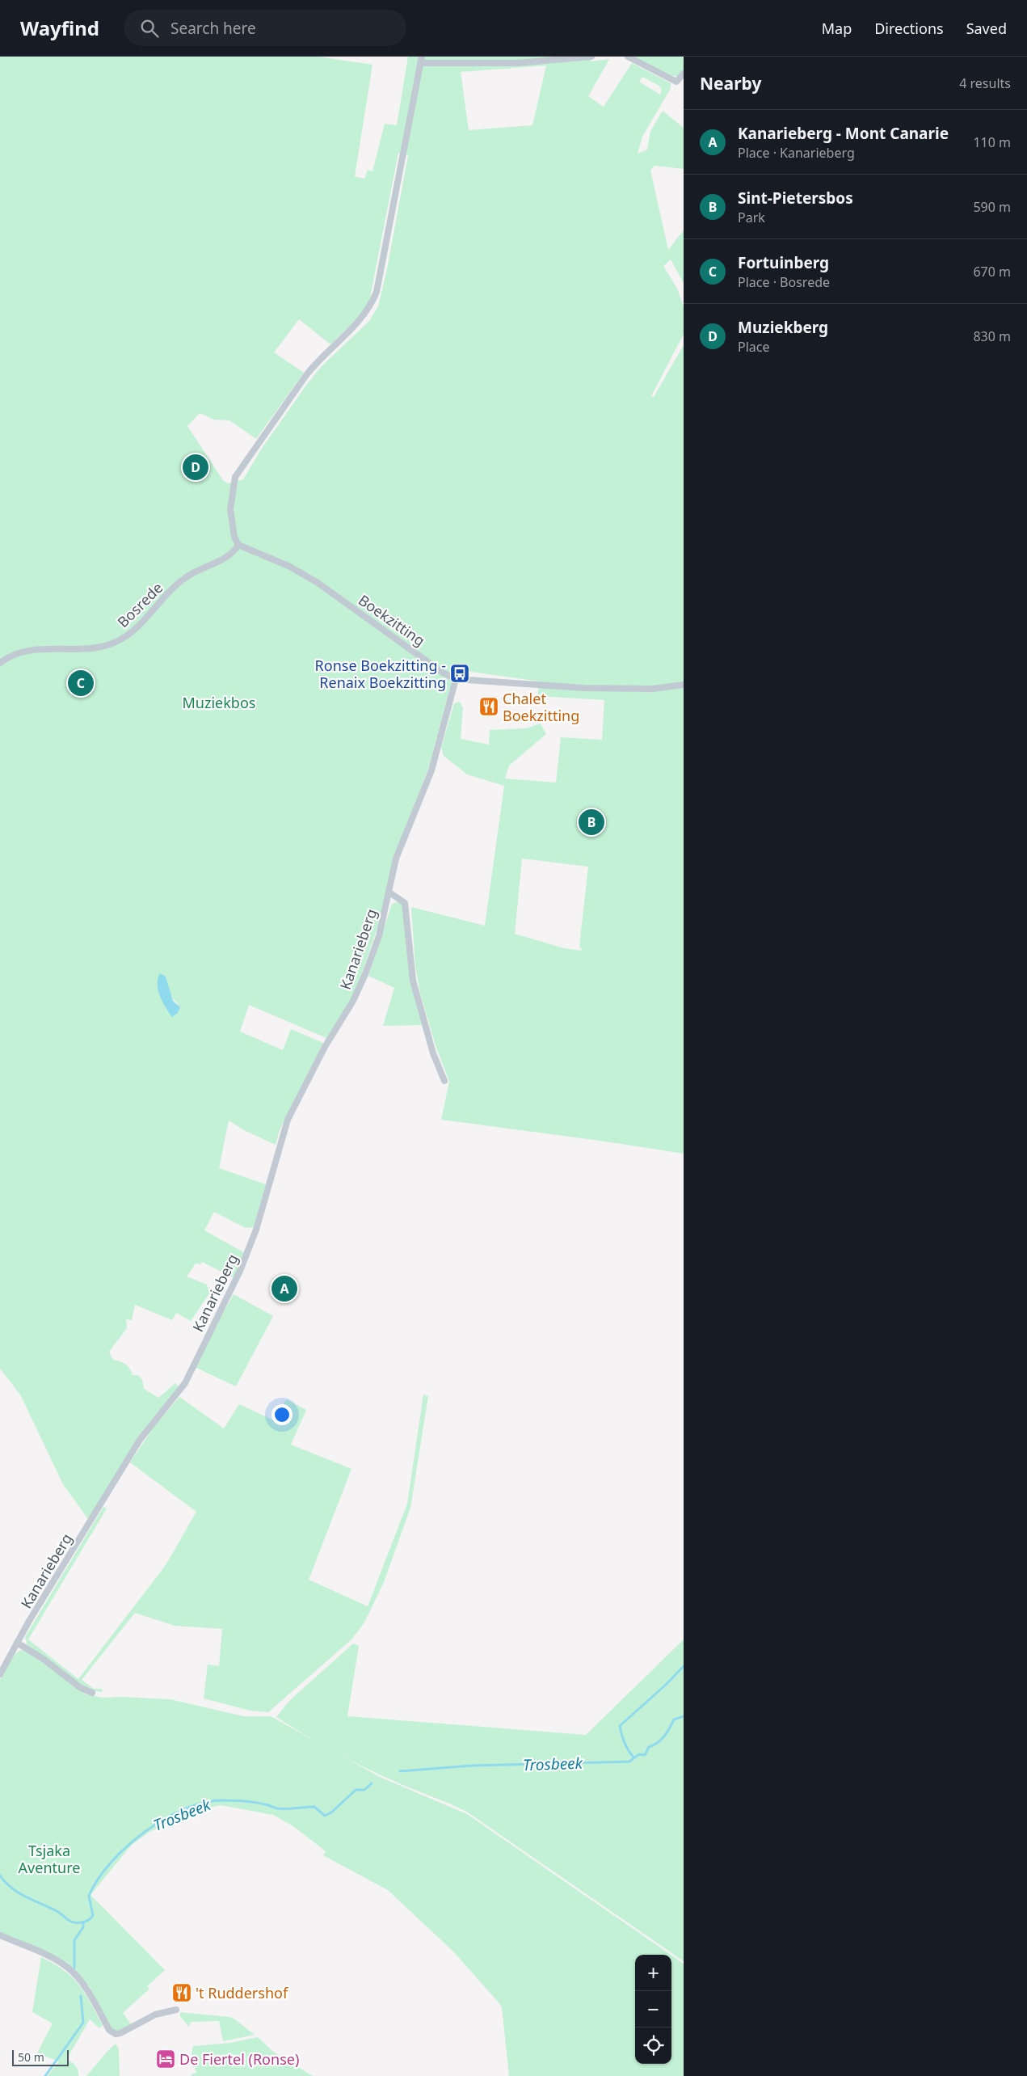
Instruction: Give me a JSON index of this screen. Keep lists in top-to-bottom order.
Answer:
{
  "streets": {
    "street": ["Bosrede", "Boekzitting", "Kanarieberg"]
  },
  "crossings": [
    ["Bosrede", "Boekzitting"],
    ["Boekzitting", "Kanarieberg"]
  ],
  "water": ["Trosbeek"],
  "parks": ["Muziekbos", "Tsjaka Aventure"],
  "places": {
    "bus stop": ["Ronse Boekzitting - Renaix Boekzitting"],
    "restaurant": ["Chalet Boekzitting", "'t Ruddershof"],
    "hotel": ["De Fiertel (Ronse)"]
  },
  "scale_bar": "50 m",
  "page": {
    "header": "Wayfind",
    "search": "Search here",
    "nav": ["Map", "Directions", "Saved"],
    "heading": ["Nearby", "4 results"],
    "list": [
      {
        "mark": "A",
        "name": "Kanarieberg - Mont Canarie",
        "note": "Place · Kanarieberg",
        "value": "110 m"
      },
      {
        "mark": "B",
        "name": "Sint-Pietersbos",
        "note": "Park",
        "value": "590 m"
      },
      {
        "mark": "C",
        "name": "Fortuinberg",
        "note": "Place · Bosrede",
        "value": "670 m"
      },
      {
        "mark": "D",
        "name": "Muziekberg",
        "note": "Place",
        "value": "830 m"
      }
    ],
    "pins": [
      "D",
      "C",
      "B",
      "A"
    ],
    "map_buttons": ["+", "−"],
    "scale": "50 m"
  }
}
